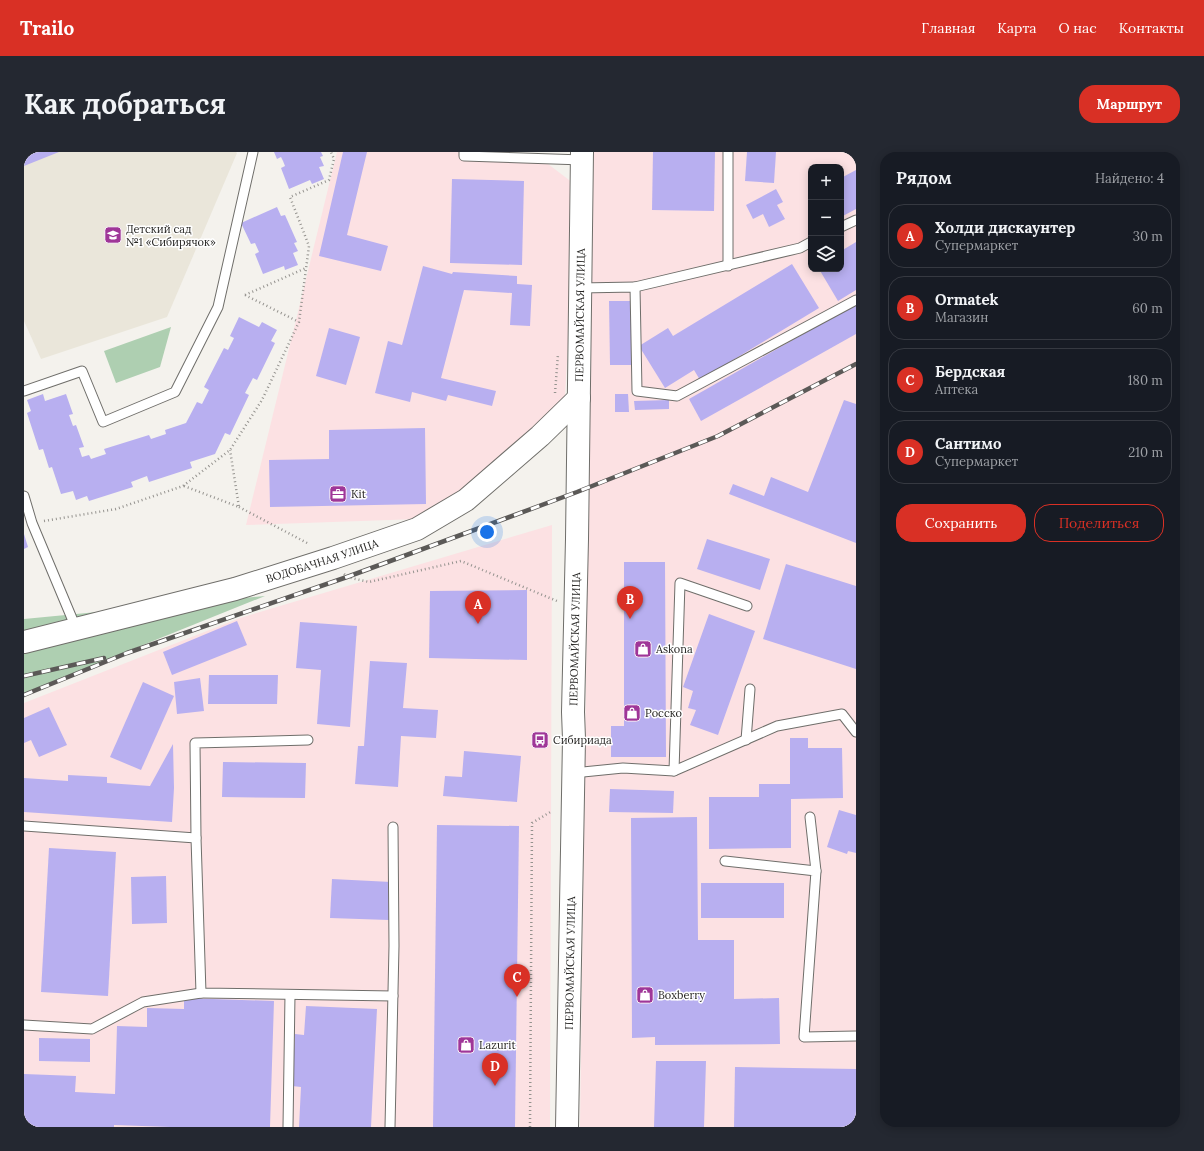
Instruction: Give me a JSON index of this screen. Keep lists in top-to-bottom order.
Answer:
{
  "streets": {
    "main road": ["ПЕРВОМАЙСКАЯ УЛИЦА", "ВОДОБАЧНАЯ УЛИЦА"]
  },
  "crossings": [
    ["ПЕРВОМАЙСКАЯ УЛИЦА", "ВОДОБАЧНАЯ УЛИЦА"]
  ],
  "places": {
    "school or university": ["Детский сад №1 «Сибирячок»"],
    "office": ["Kit"],
    "shop": [
      "Askona",
      "Росско",
      "Boxberry",
      "Lazurit"
    ],
    "bus stop": ["Сибириада"]
  },
  "page": {
    "header": "Trailo",
    "nav": [
      "Главная",
      "Карта",
      "О нас",
      "Контакты"
    ],
    "buttons": [
      "Маршрут",
      ["Сохранить", "Поделиться"]
    ],
    "title": "Как добраться",
    "heading": ["Рядом", "Найдено: 4"],
    "map_buttons": ["+", "−"],
    "list": [
      {
        "mark": "A",
        "name": "Холди дискаунтер",
        "note": "Супермаркет",
        "value": "30 m"
      },
      {
        "mark": "B",
        "name": "Ormatek",
        "note": "Магазин",
        "value": "60 m"
      },
      {
        "mark": "C",
        "name": "Бердская",
        "note": "Аптека",
        "value": "180 m"
      },
      {
        "mark": "D",
        "name": "Сантимо",
        "note": "Супермаркет",
        "value": "210 m"
      }
    ],
    "pins": [
      "B",
      "A",
      "C",
      "D"
    ]
  }
}
